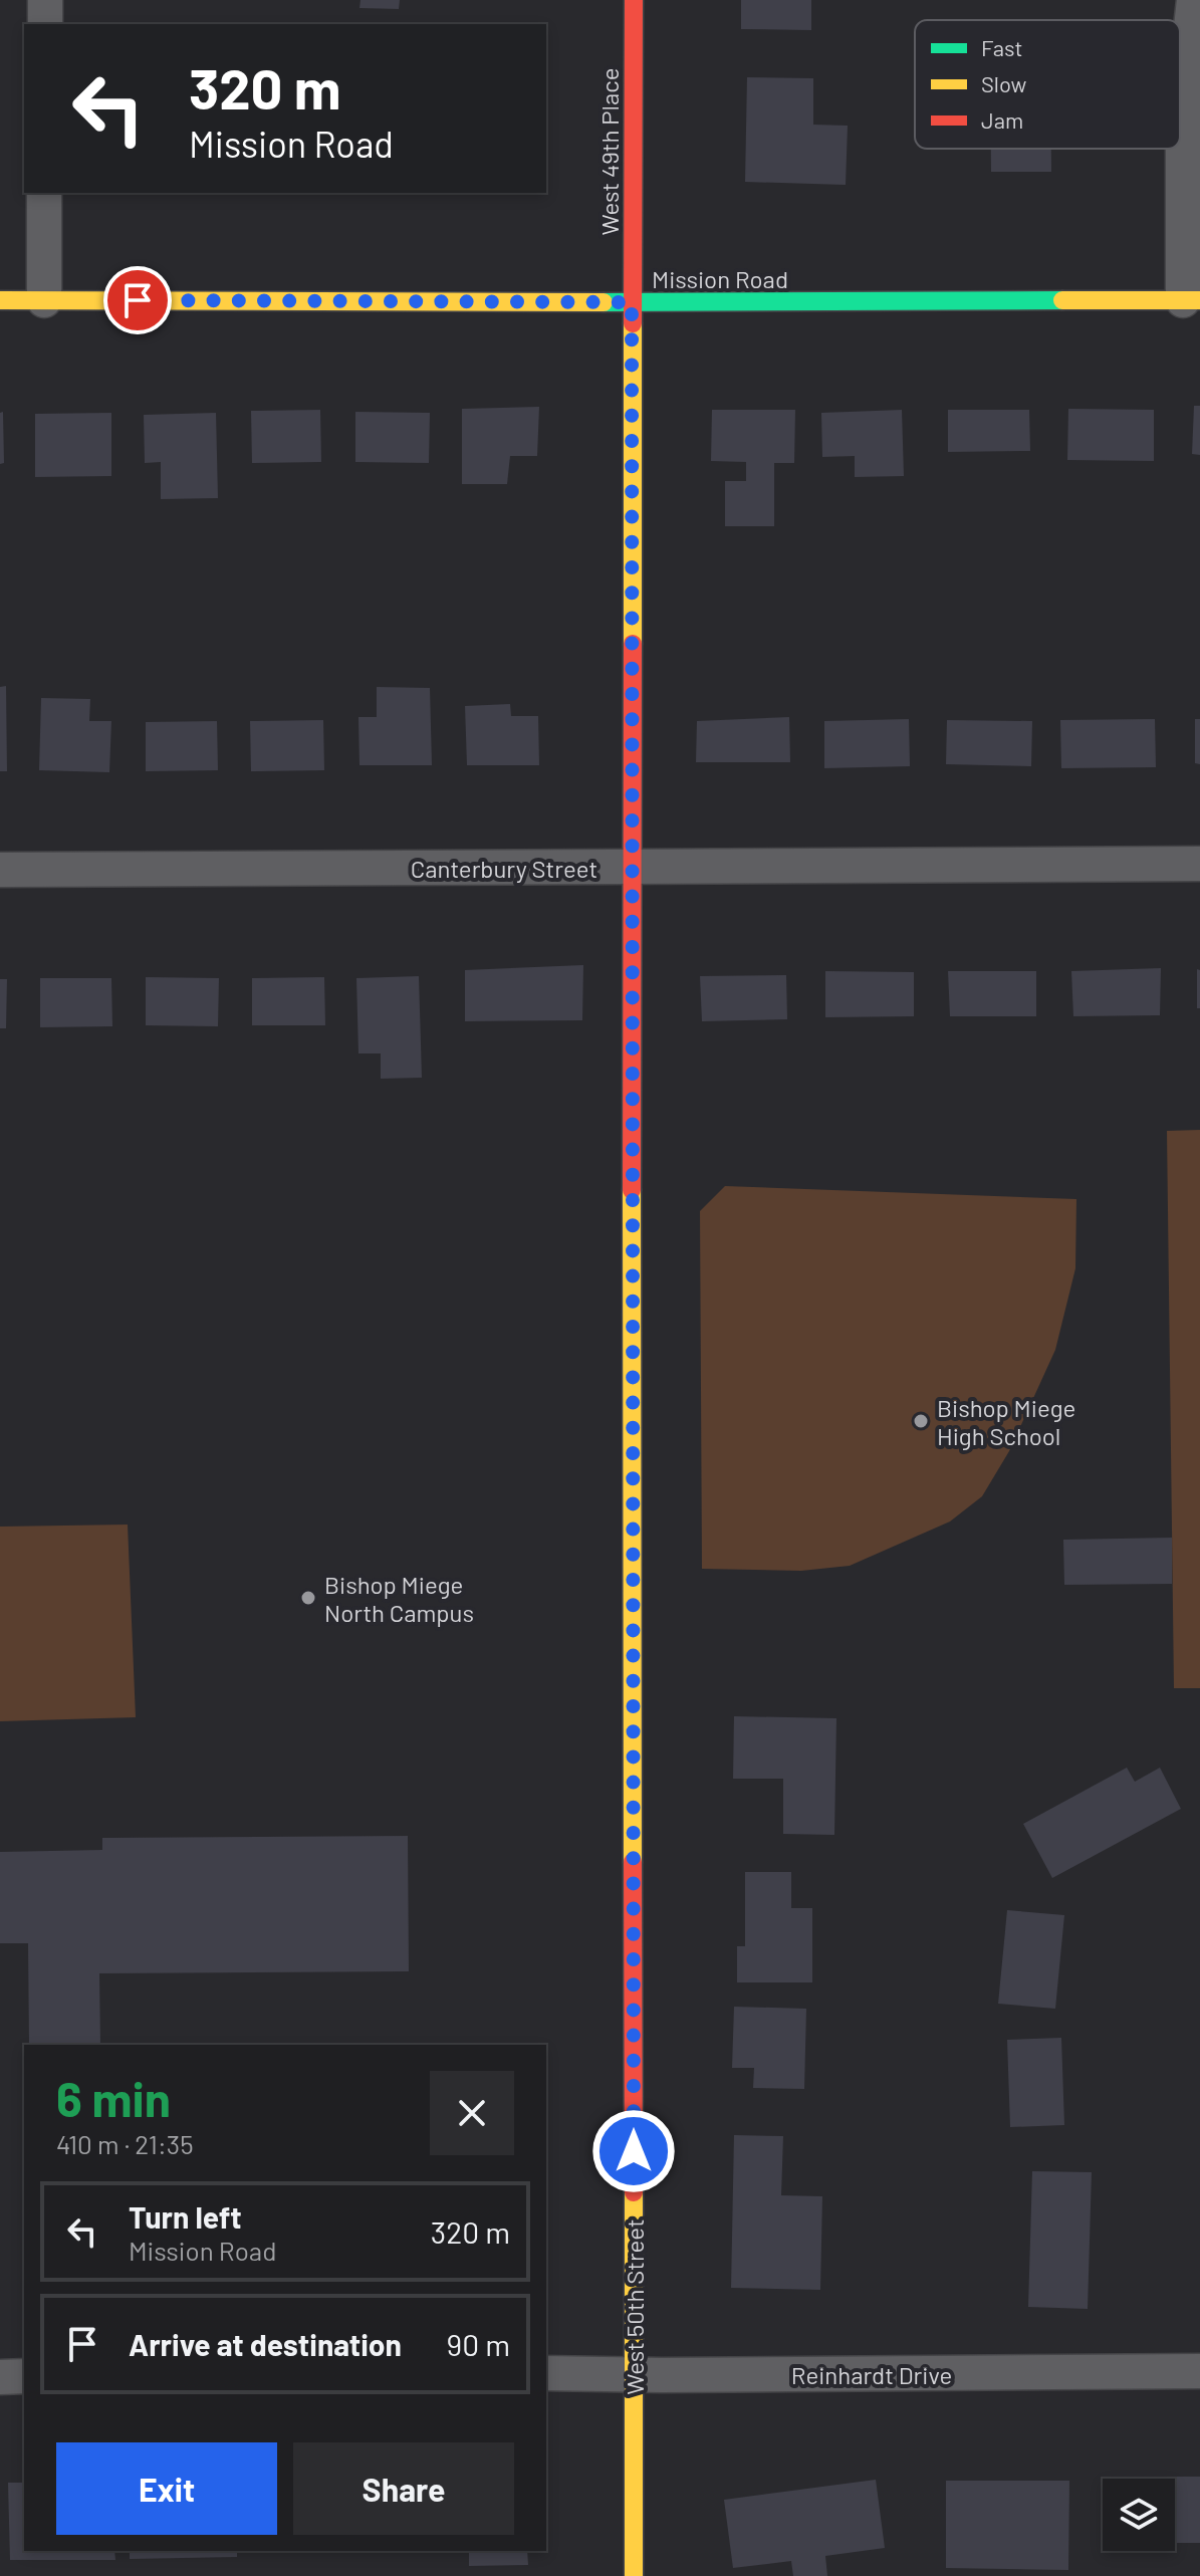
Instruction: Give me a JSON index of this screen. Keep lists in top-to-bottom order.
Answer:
{
  "streets": {
    "street": [
      "West 49th Place",
      "Mission Road",
      "Canterbury Street",
      "West 50th Street",
      "Reinhardt Drive"
    ]
  },
  "crossings": [
    ["West 49th Place", "Mission Road"],
    ["West 49th Place", "West 50th Street"],
    ["Mission Road", "West 50th Street"],
    ["Canterbury Street", "West 50th Street"],
    ["West 50th Street", "Reinhardt Drive"]
  ],
  "places": ["Bishop Miege High School", "Bishop Miege North Campus"],
  "legend": ["Fast", "Slow", "Jam"],
  "page": {
    "turn": ["320 m", "Mission Road"],
    "heading": ["6 min", "410 m · 21:35"],
    "list": [
      {
        "name": "Turn left",
        "note": "Mission Road",
        "value": "320 m"
      },
      {
        "name": "Arrive at destination",
        "value": "90 m"
      }
    ],
    "buttons": ["Exit", "Share"]
  }
}
